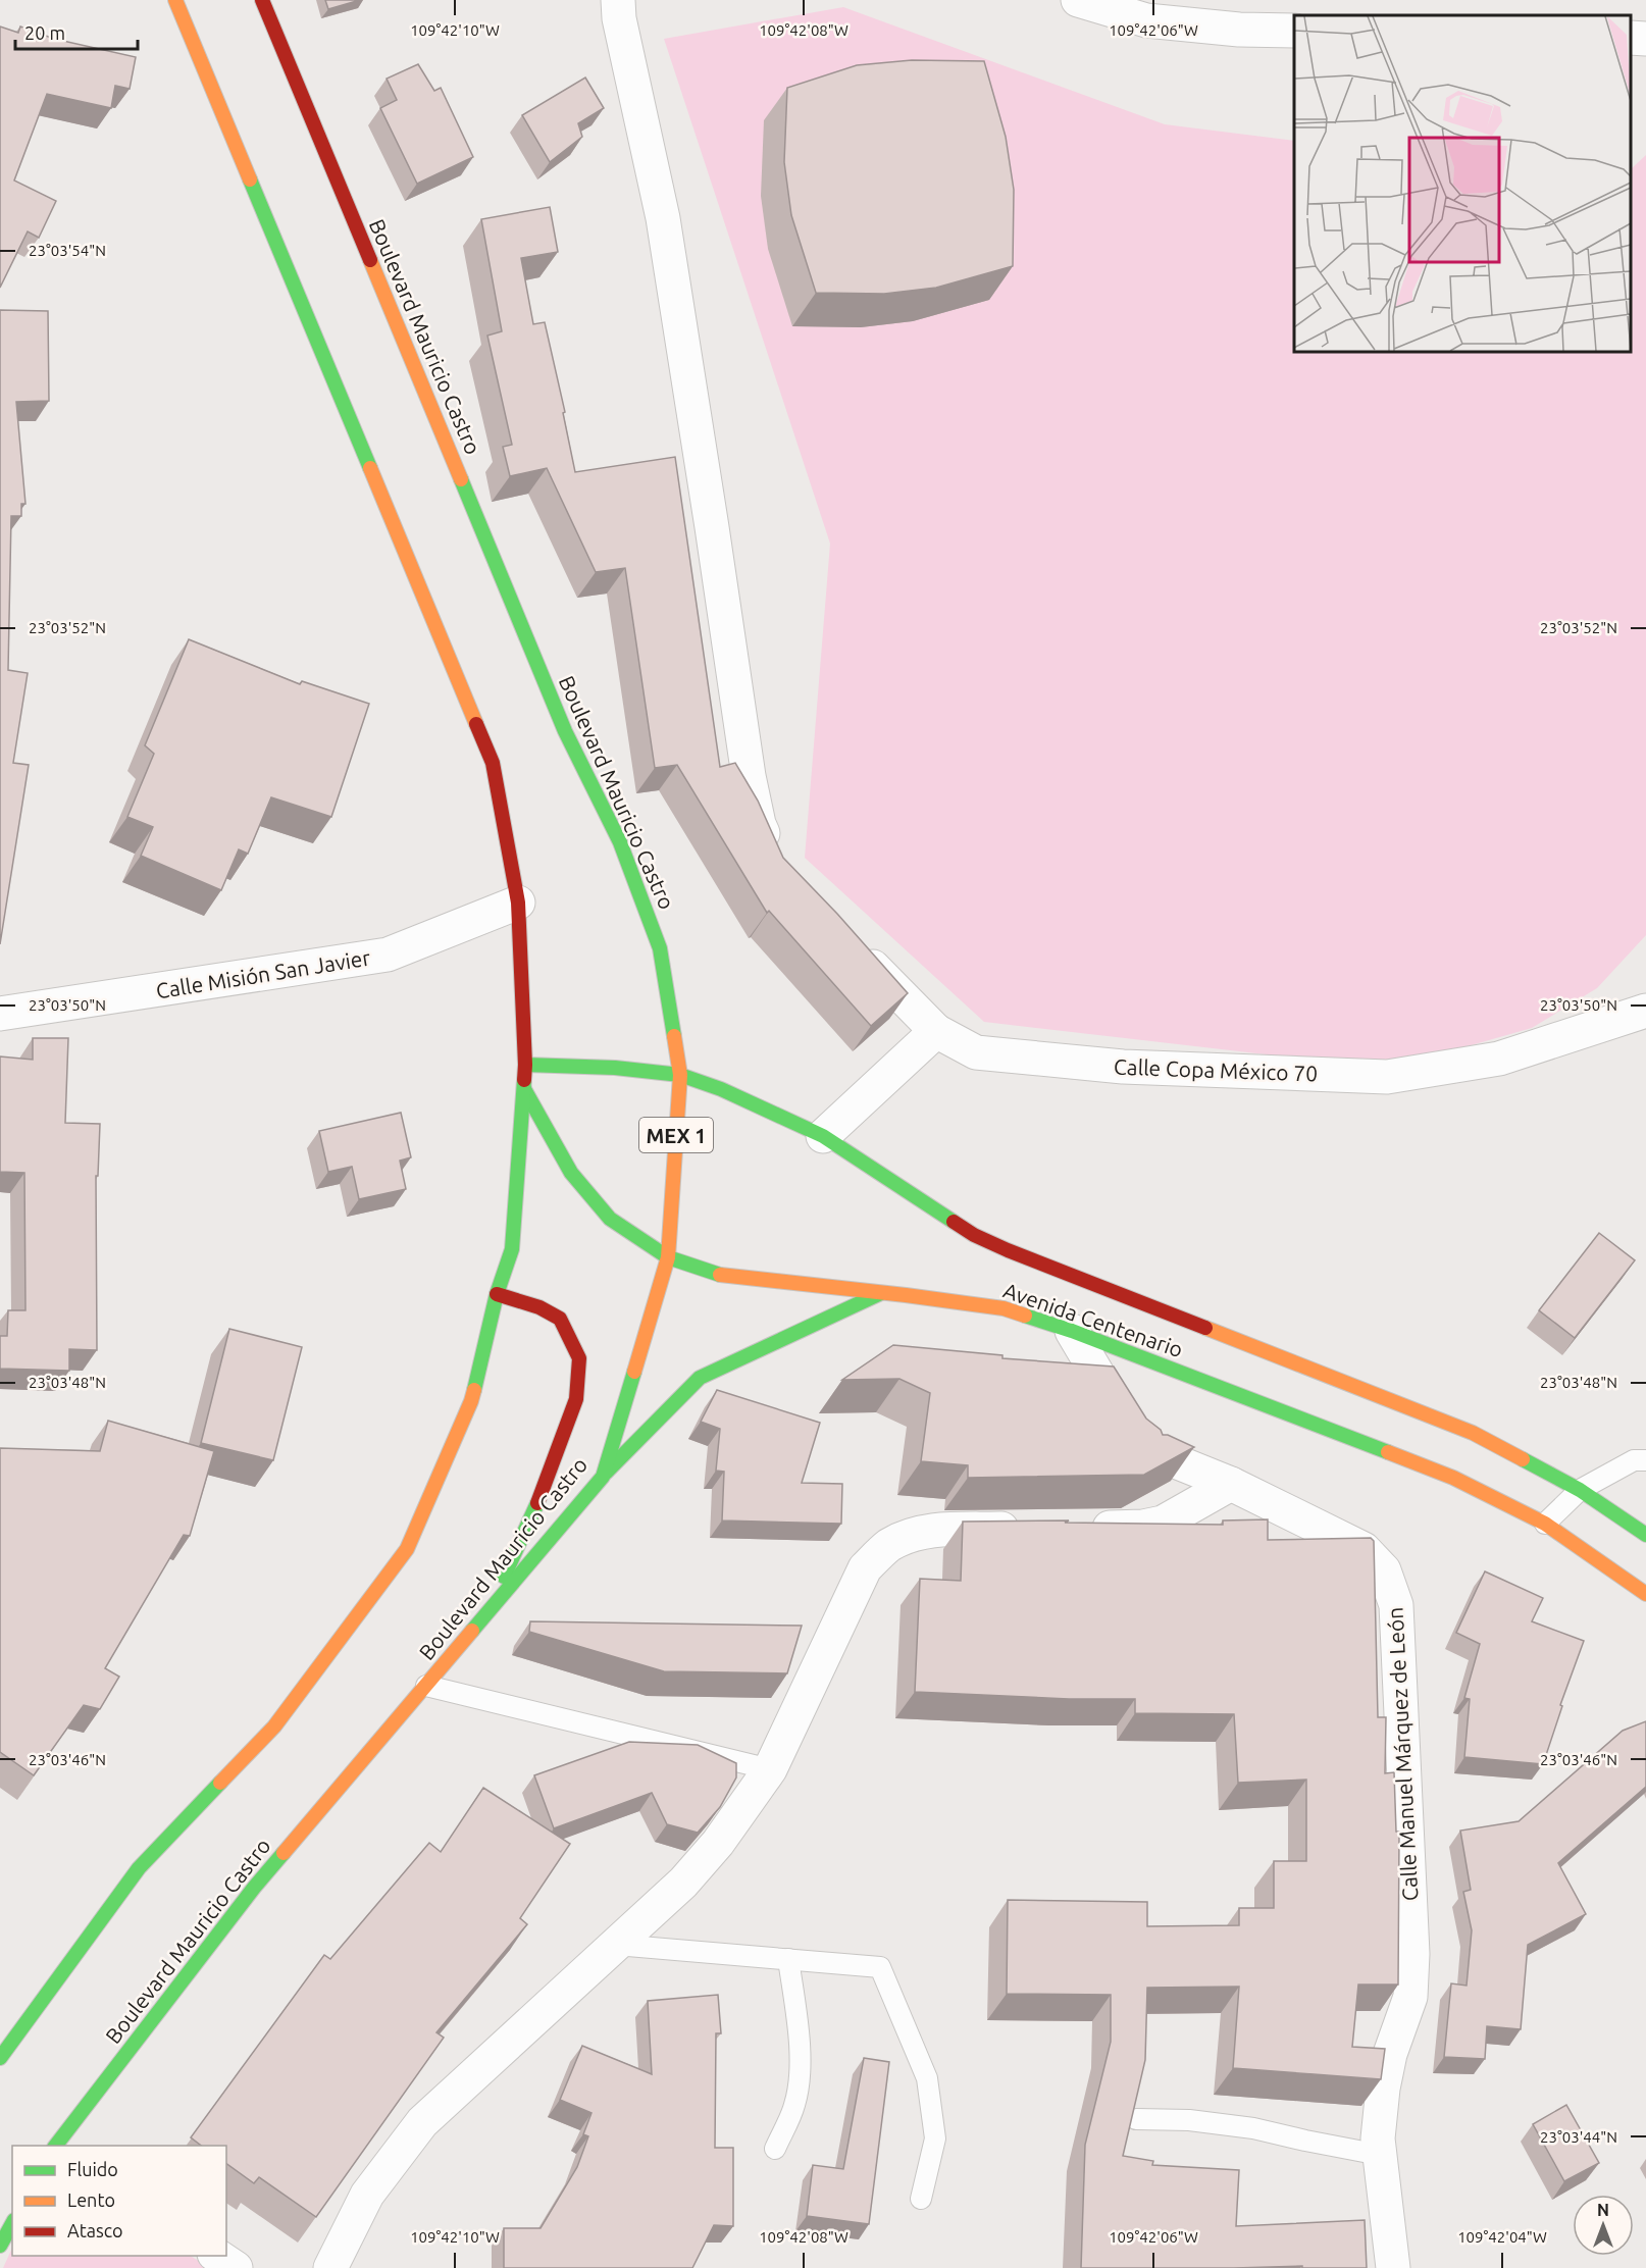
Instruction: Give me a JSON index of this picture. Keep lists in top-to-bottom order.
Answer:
{
  "streets": {
    "main road": ["Boulevard Mauricio Castro", "MEX 1", "Avenida Centenario"],
    "street": ["Calle Misión San Javier", "Calle Copa México 70", "Calle Manuel Márquez de León"]
  },
  "crossings": [
    ["Boulevard Mauricio Castro", "Avenida Centenario"],
    ["Avenida Centenario", "Calle Manuel Márquez de León"]
  ],
  "legend": ["Fluido", "Lento", "Atasco"],
  "scale_bar": "20 m",
  "north": "top",
  "coordinates": [
    "109°42'10\"W",
    "109°42'08\"W",
    "109°42'06\"W",
    "23°03'54\"N",
    "23°03'52\"N",
    "23°03'50\"N",
    "23°03'48\"N",
    "23°03'46\"N",
    "23°03'44\"N",
    "109°42'04\"W"
  ]
}
